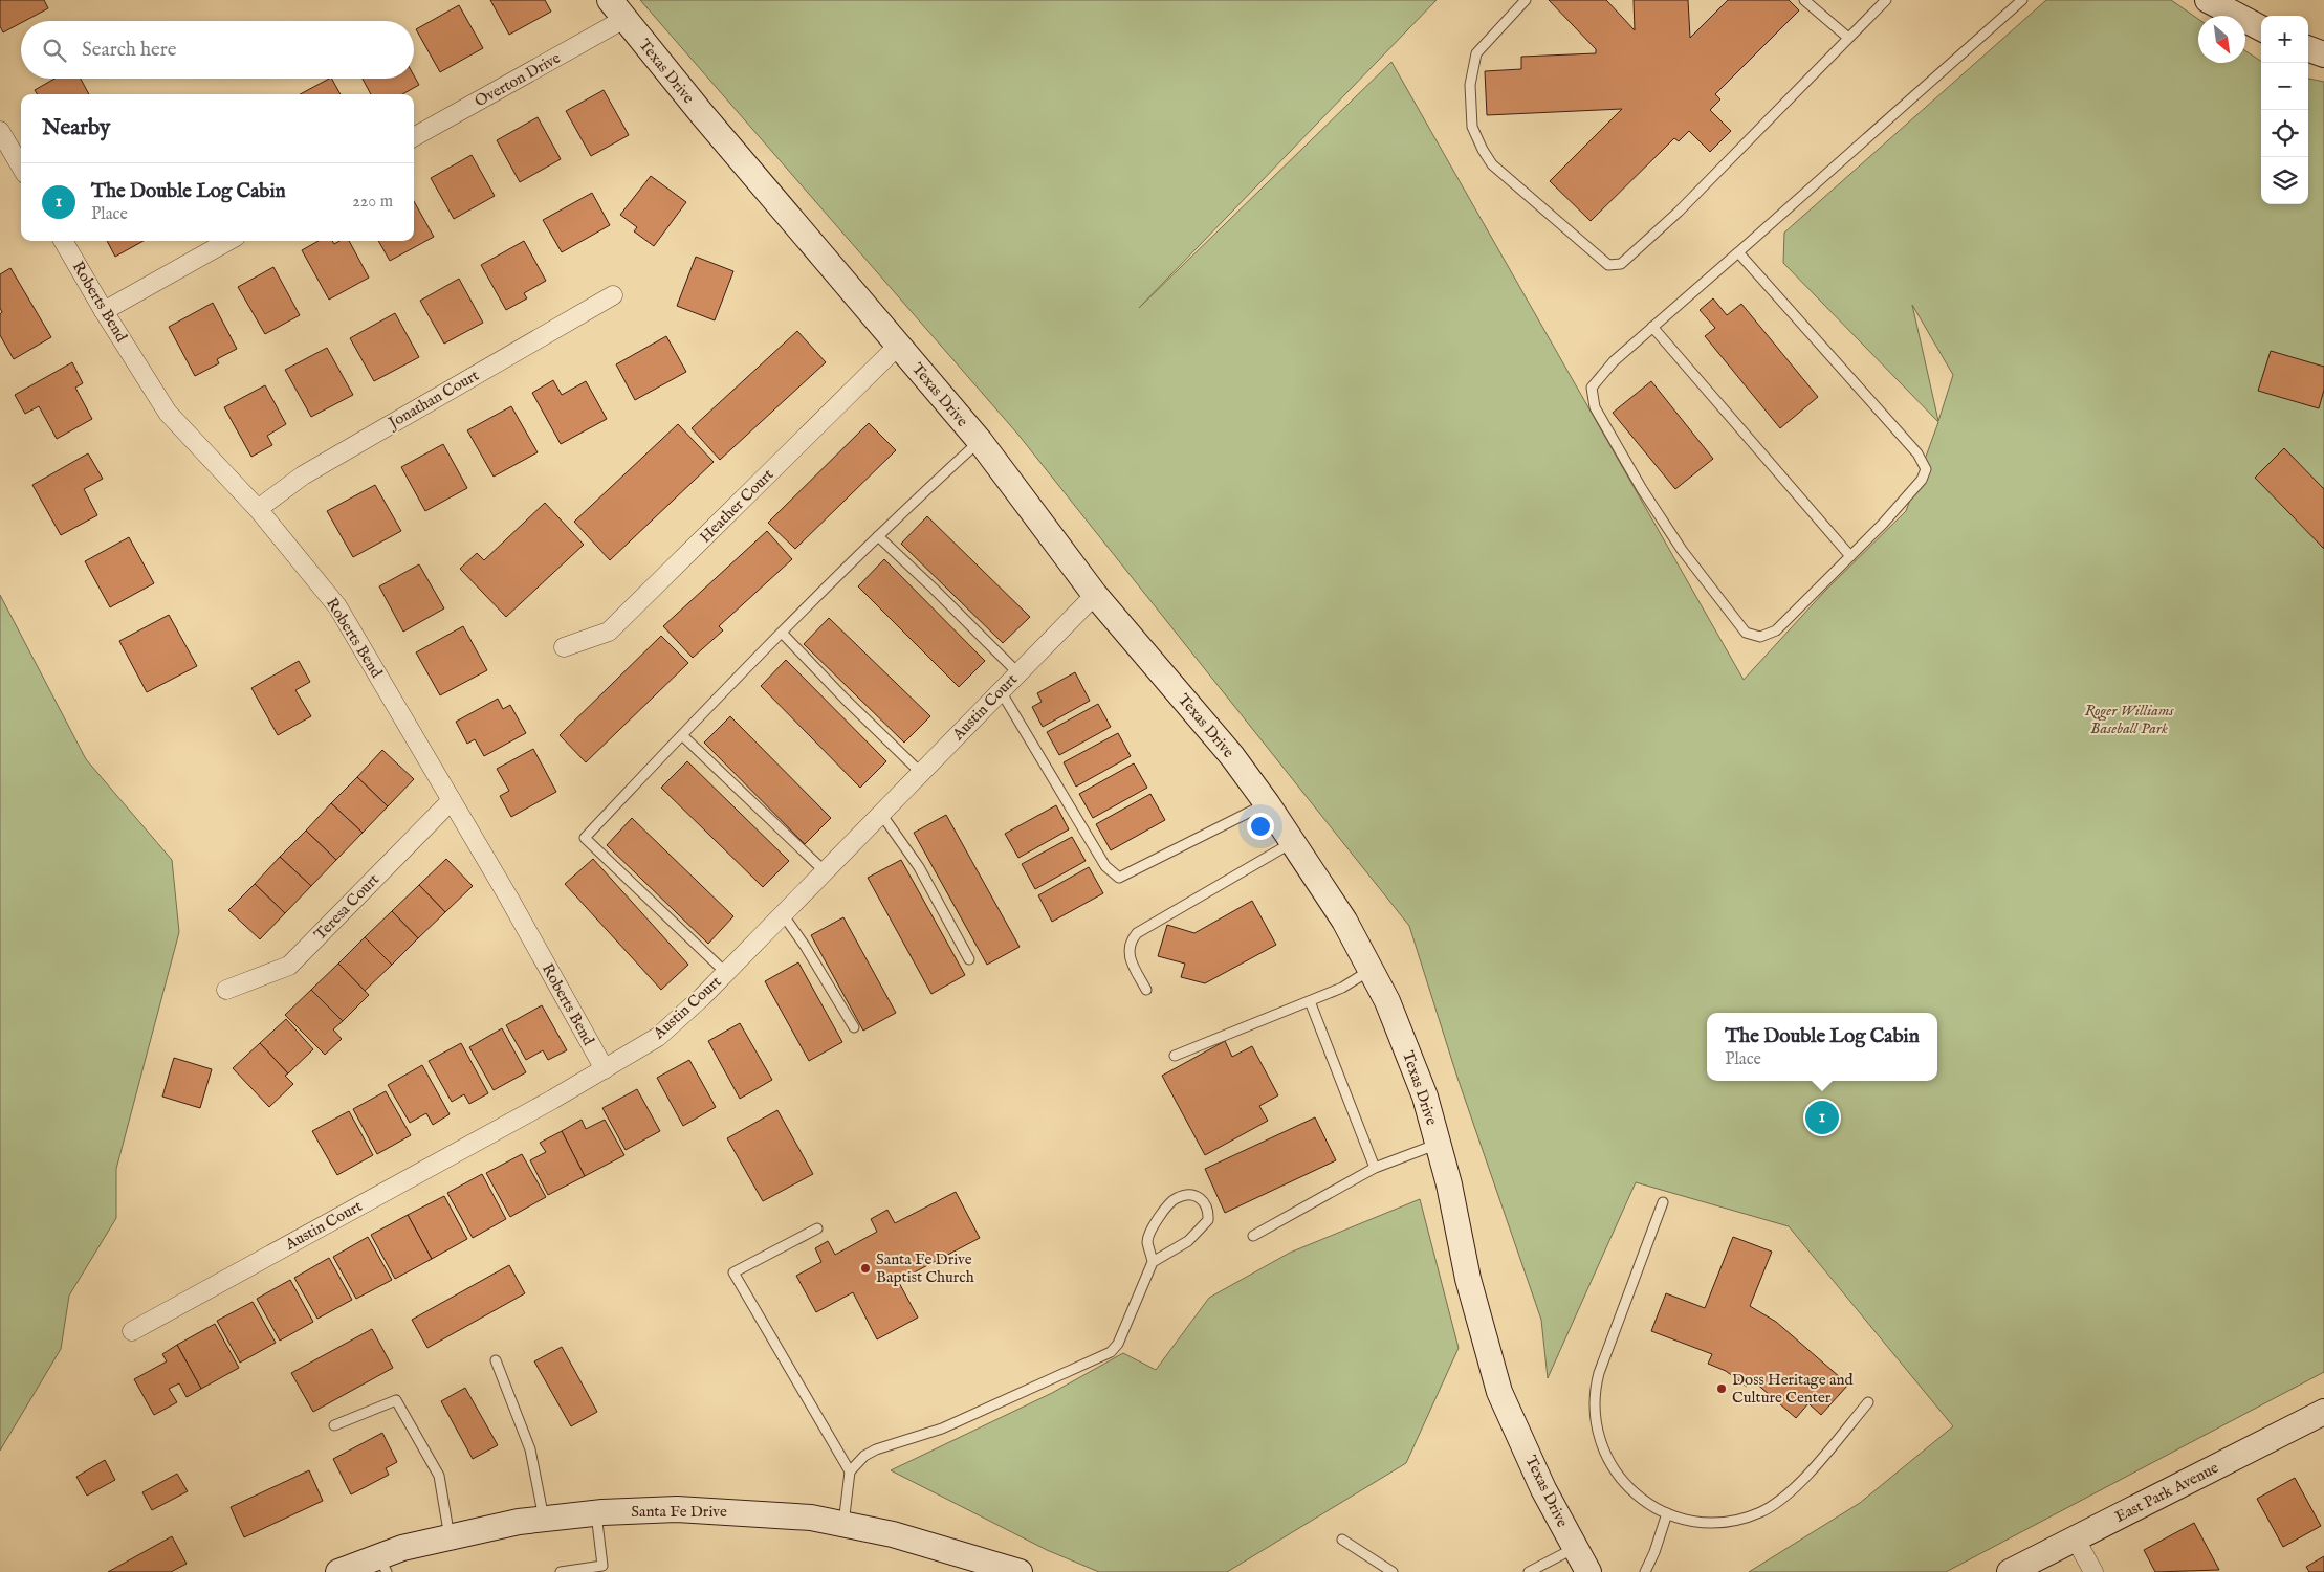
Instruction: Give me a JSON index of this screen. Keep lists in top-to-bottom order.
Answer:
{
  "streets": {
    "street": [
      "Texas Drive",
      "Overton Drive",
      "Roberts Bend",
      "Jonathan Court",
      "Heather Court",
      "Austin Court",
      "Teresa Court",
      "East Park Avenue",
      "Santa Fe Drive"
    ]
  },
  "crossings": [
    ["Texas Drive", "Overton Drive"],
    ["Texas Drive", "Heather Court"],
    ["Texas Drive", "Austin Court"],
    ["Roberts Bend", "Jonathan Court"],
    ["Roberts Bend", "Austin Court"],
    ["Roberts Bend", "Teresa Court"]
  ],
  "parks": ["Roger Williams Baseball Park"],
  "places": ["Santa Fe Drive Baptist Church", "Doss Heritage and Culture Center"],
  "north": "bottom right",
  "page": {
    "map_buttons": ["+", "−"],
    "search": "Search here",
    "heading": "Nearby",
    "list": [
      {
        "mark": "1",
        "name": "The Double Log Cabin",
        "note": "Place",
        "value": "220 m"
      }
    ],
    "popup": ["The Double Log Cabin", "Place"],
    "pins": "1"
  }
}
